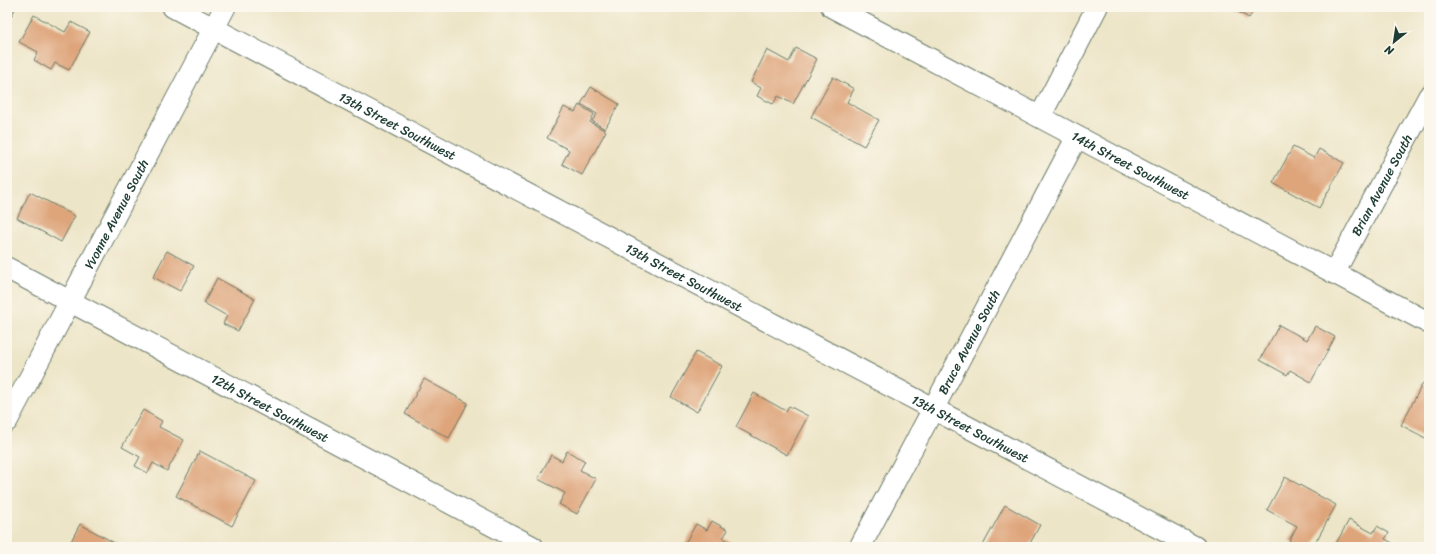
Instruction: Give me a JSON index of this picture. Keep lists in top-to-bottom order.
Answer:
{
  "streets": {
    "street": [
      "13th Street Southwest",
      "14th Street Southwest",
      "Brian Avenue South",
      "Yvonne Avenue South",
      "Bruce Avenue South",
      "12th Street Southwest"
    ]
  },
  "crossings": [
    ["13th Street Southwest", "Yvonne Avenue South"],
    ["13th Street Southwest", "Bruce Avenue South"],
    ["14th Street Southwest", "Brian Avenue South"],
    ["14th Street Southwest", "Bruce Avenue South"],
    ["Yvonne Avenue South", "12th Street Southwest"]
  ],
  "north": "bottom left"
}
